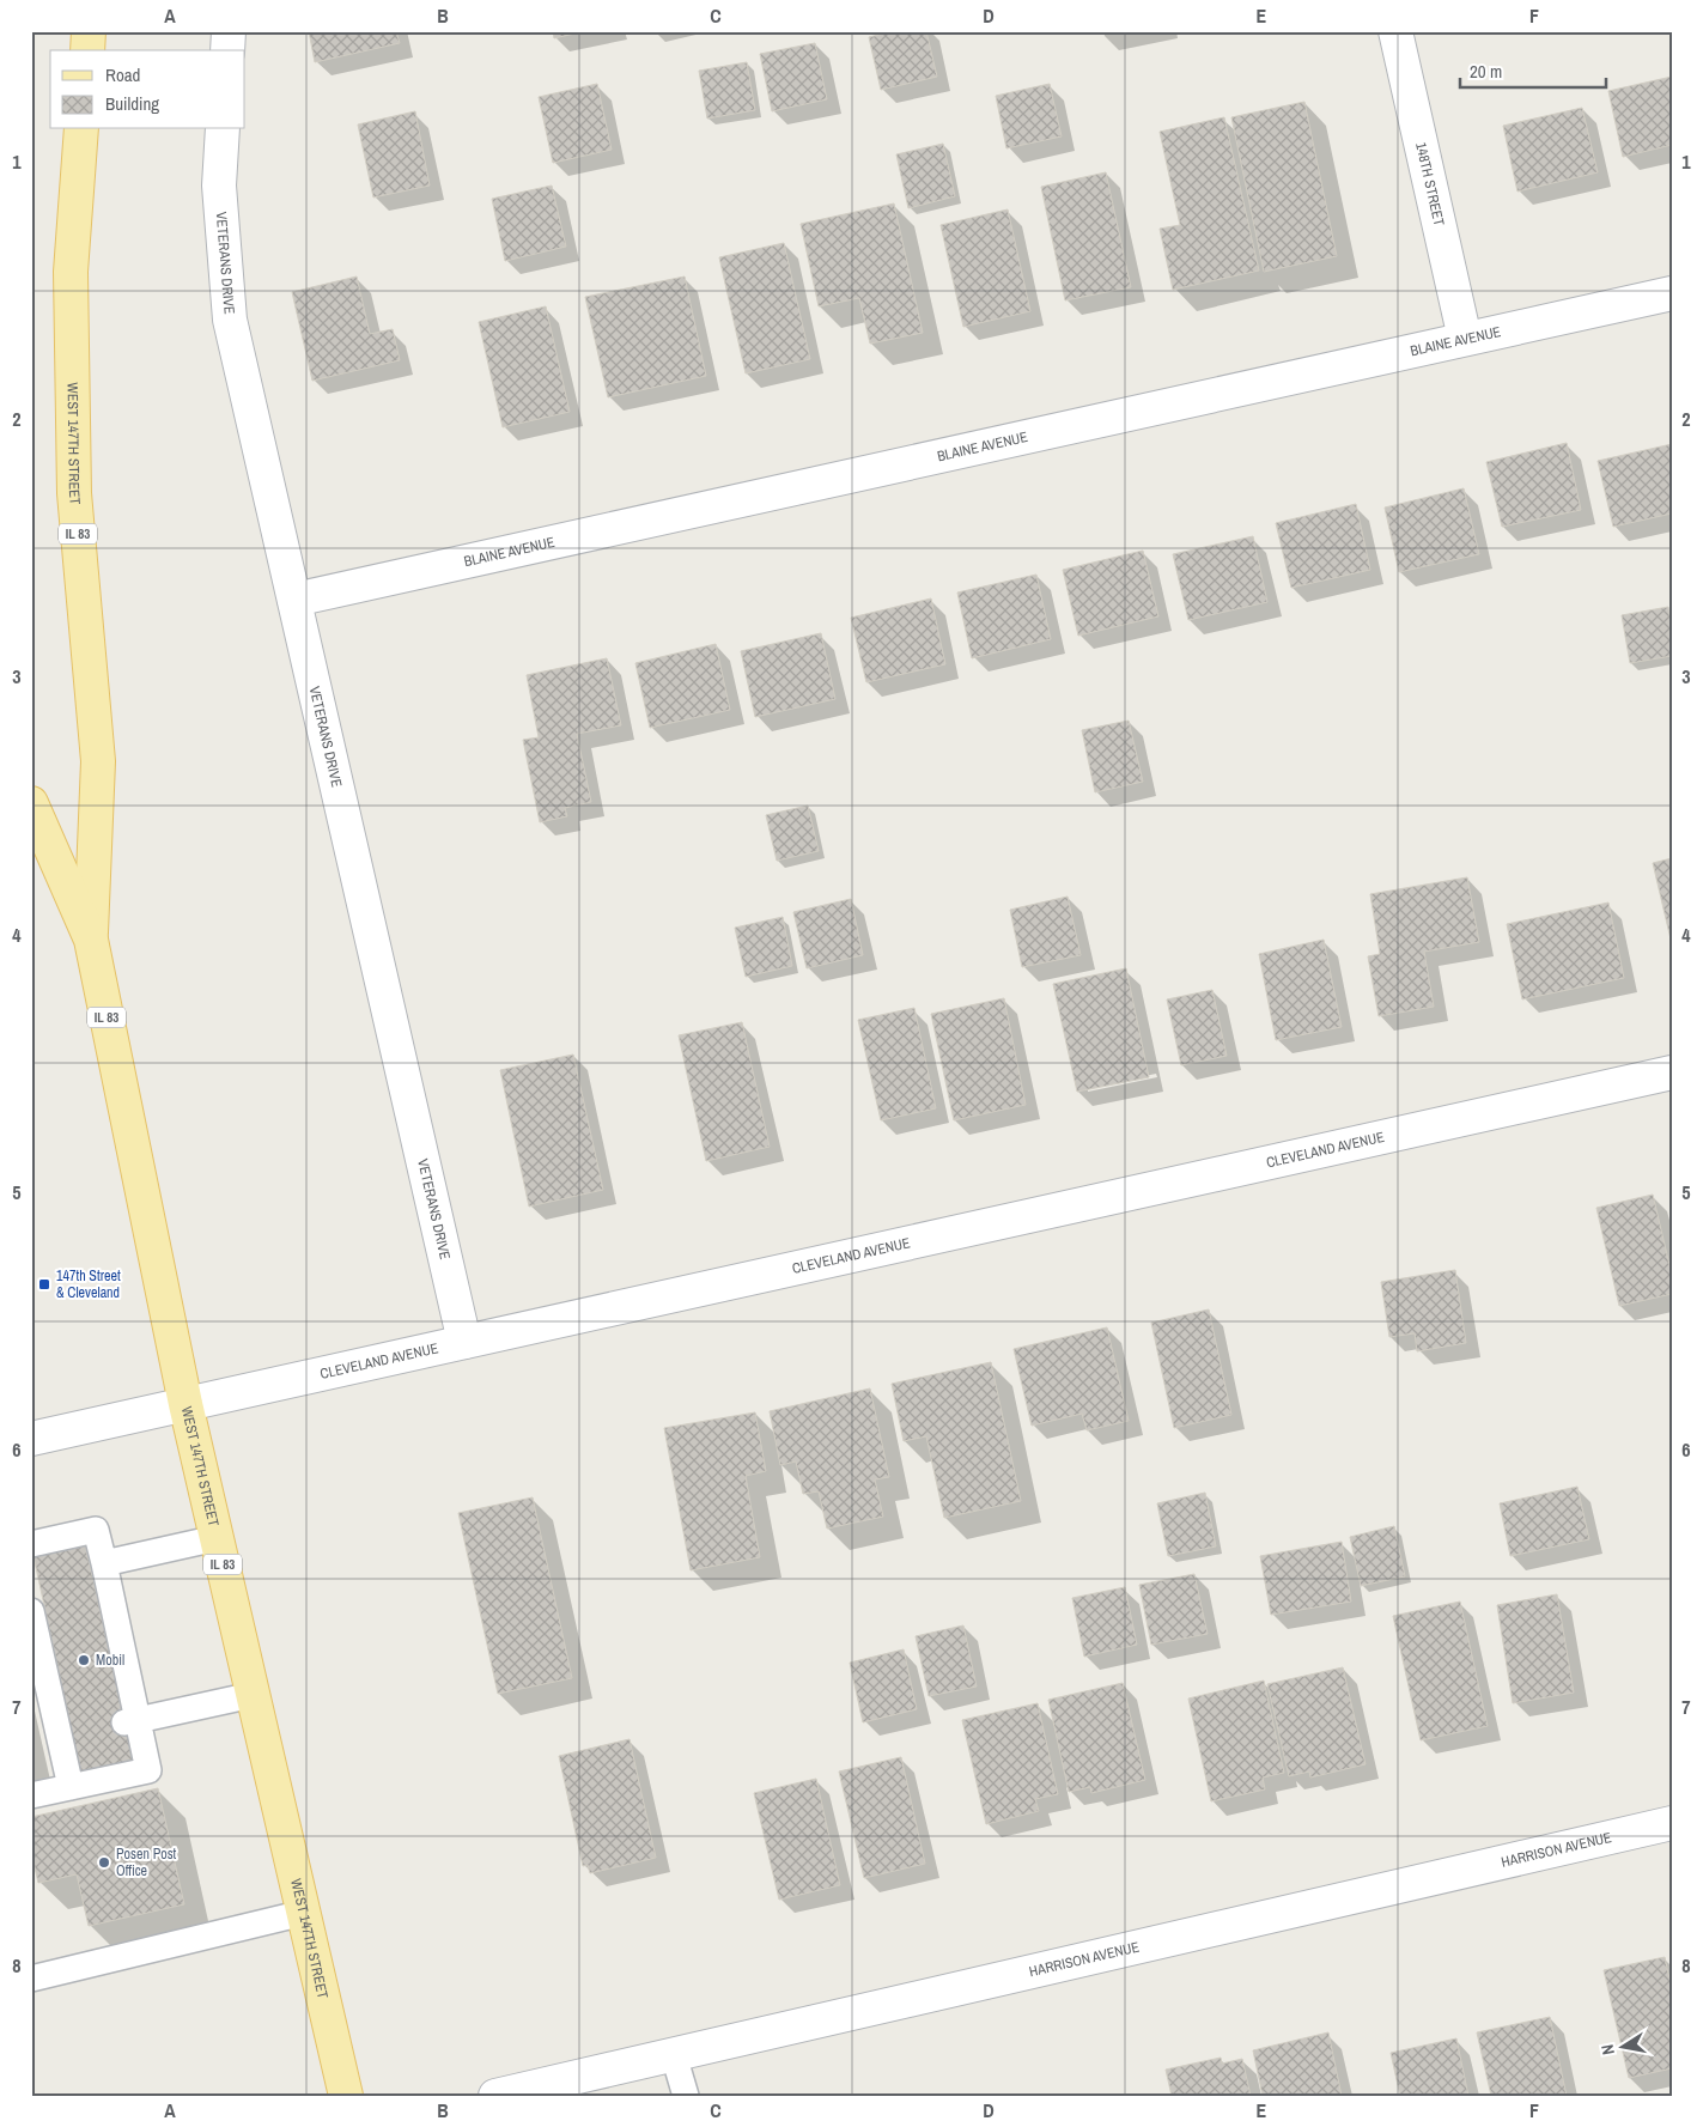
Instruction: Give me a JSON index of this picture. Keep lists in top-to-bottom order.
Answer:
{
  "streets": {
    "main road": ["WEST 147TH STREET", "IL 83"],
    "street": [
      "148TH STREET",
      "VETERANS DRIVE",
      "BLAINE AVENUE",
      "CLEVELAND AVENUE",
      "HARRISON AVENUE"
    ]
  },
  "crossings": [
    ["148TH STREET", "BLAINE AVENUE"],
    ["VETERANS DRIVE", "BLAINE AVENUE"],
    ["VETERANS DRIVE", "CLEVELAND AVENUE"],
    ["WEST 147TH STREET", "CLEVELAND AVENUE"]
  ],
  "places": {
    "transit": ["147th Street & Cleveland"],
    "other": ["Mobil", "Posen Post Office"]
  },
  "legend": ["Road", "Building"],
  "scale_bar": "20 m",
  "north": "left",
  "grid": {
    "columns": [
      "A",
      "B",
      "C",
      "D",
      "E",
      "F"
    ],
    "rows": [
      "1",
      "2",
      "3",
      "4",
      "5",
      "6",
      "7",
      "8"
    ]
  }
}
